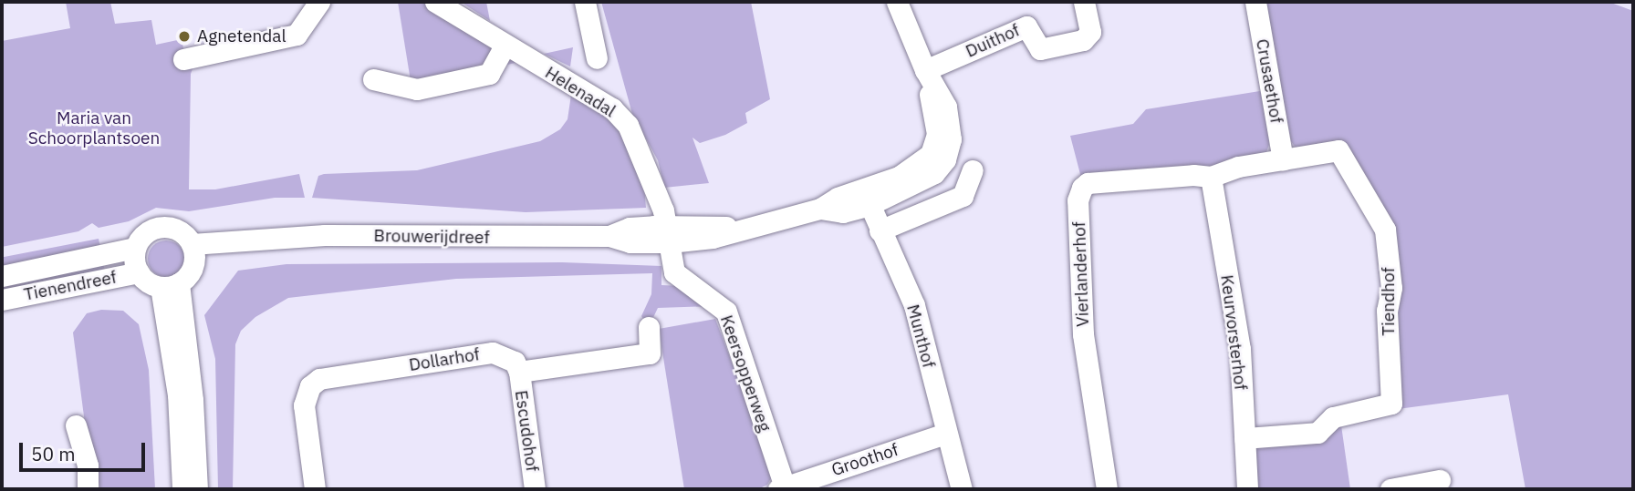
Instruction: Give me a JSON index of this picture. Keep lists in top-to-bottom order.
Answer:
{
  "streets": {
    "street": [
      "Duithof",
      "Crusaethof",
      "Helenadal",
      "Brouwerijdreef",
      "Vierlanderhof",
      "Tienendreef",
      "Tiendhof",
      "Keurvorsterhof",
      "Munthof",
      "Dollarhof",
      "Keersopperweg",
      "Escudohof",
      "Groothof"
    ]
  },
  "crossings": [
    ["Duithof", "Brouwerijdreef"],
    ["Crusaethof", "Tiendhof"],
    ["Helenadal", "Brouwerijdreef"],
    ["Helenadal", "Keersopperweg"],
    ["Brouwerijdreef", "Tienendreef"],
    ["Brouwerijdreef", "Munthof"],
    ["Brouwerijdreef", "Keersopperweg"],
    ["Vierlanderhof", "Tiendhof"],
    ["Vierlanderhof", "Keurvorsterhof"],
    ["Tiendhof", "Keurvorsterhof"],
    ["Munthof", "Groothof"],
    ["Dollarhof", "Escudohof"],
    ["Keersopperweg", "Groothof"]
  ],
  "parks": ["Maria van Schoorplantsoen"],
  "places": ["Agnetendal"],
  "scale_bar": "50 m"
}
